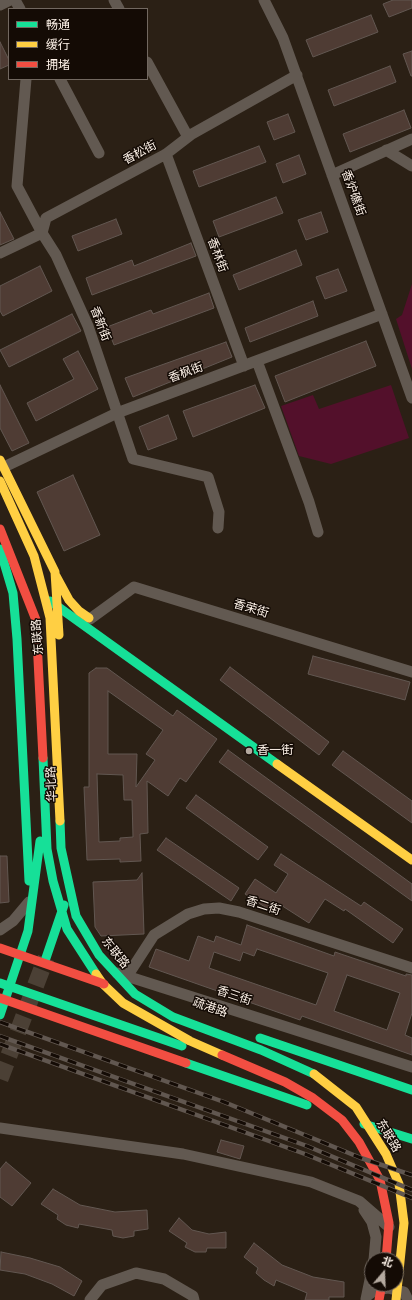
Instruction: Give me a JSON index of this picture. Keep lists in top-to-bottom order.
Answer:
{
  "streets": {
    "main road": ["东联路", "华北路", "疏港路"],
    "street": [
      "香松街",
      "香炉礁街",
      "香林街",
      "香新街",
      "香枫街",
      "香荣街",
      "香二街",
      "香三街"
    ]
  },
  "crossings": [
    ["香松街", "香炉礁街"],
    ["香松街", "香林街"],
    ["香松街", "香新街"],
    ["香炉礁街", "香枫街"],
    ["香林街", "香枫街"],
    ["香新街", "香枫街"],
    ["华北路", "香三街"],
    ["香二街", "香三街"]
  ],
  "places": ["香一街"],
  "legend": ["畅通", "缓行", "拥堵"],
  "north": "top"
}
